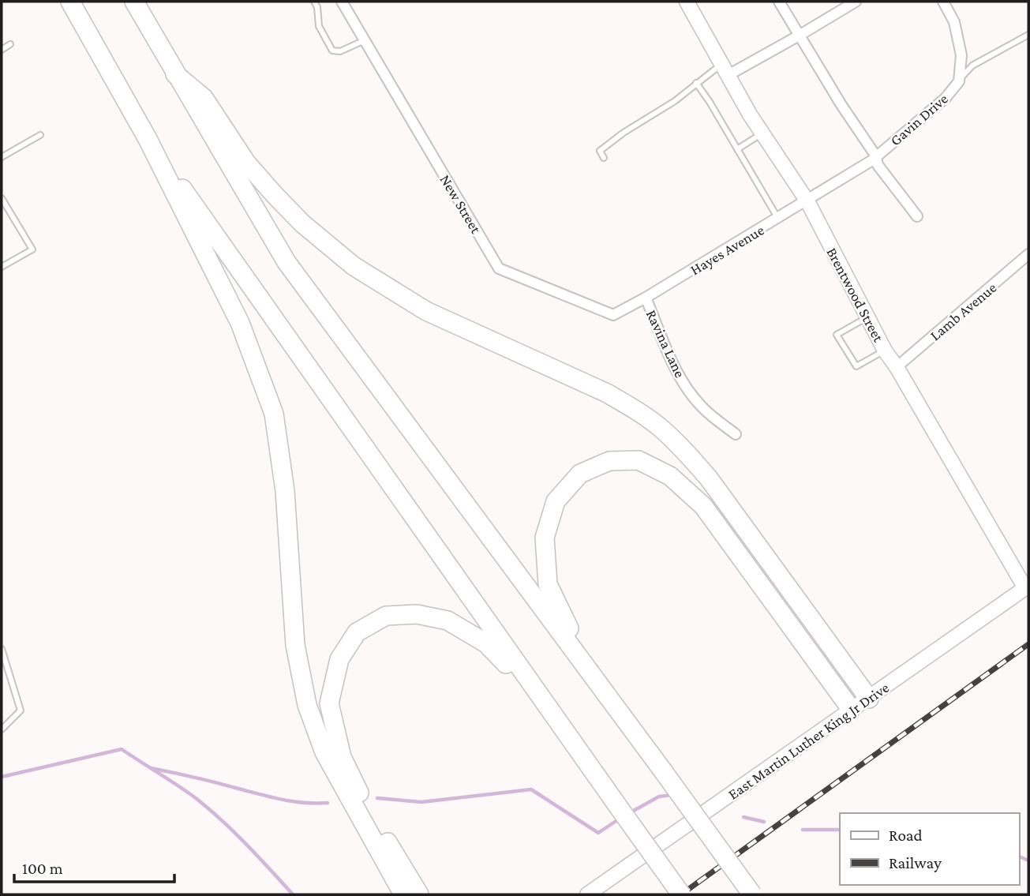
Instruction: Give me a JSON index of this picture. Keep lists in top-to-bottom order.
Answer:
{
  "streets": {
    "main road": ["Brentwood Street", "East Martin Luther King Jr Drive"],
    "street": [
      "Gavin Drive",
      "New Street",
      "Hayes Avenue",
      "Lamb Avenue",
      "Ravina Lane"
    ]
  },
  "crossings": [
    ["Gavin Drive", "Hayes Avenue"],
    ["Gavin Drive", "Brentwood Street"],
    ["New Street", "Hayes Avenue"],
    ["New Street", "Ravina Lane"],
    ["Hayes Avenue", "Brentwood Street"],
    ["Hayes Avenue", "Ravina Lane"],
    ["Brentwood Street", "Lamb Avenue"],
    ["Brentwood Street", "East Martin Luther King Jr Drive"]
  ],
  "legend": ["Road", "Railway"],
  "scale_bar": "100 m"
}
